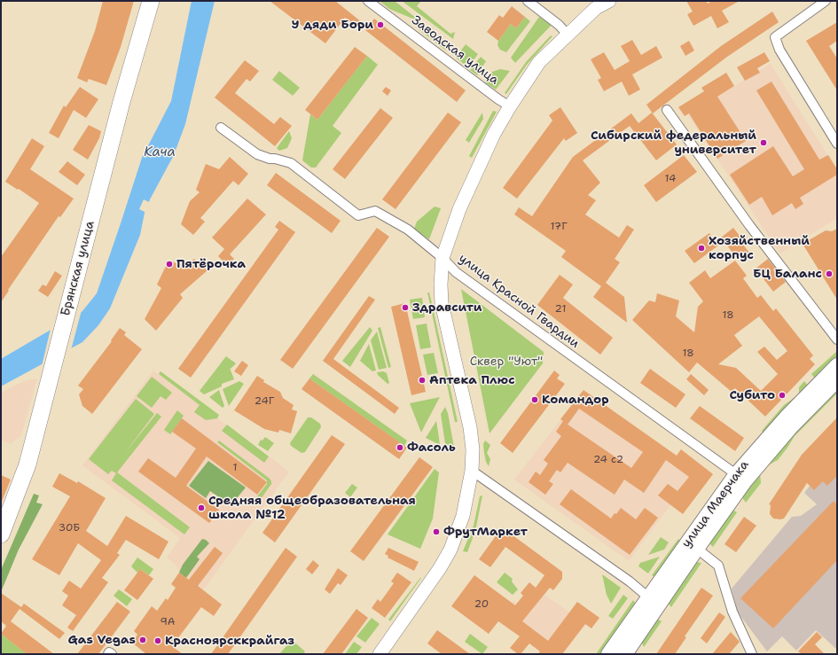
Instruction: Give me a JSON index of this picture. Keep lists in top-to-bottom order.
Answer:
{
  "streets": {
    "highway": ["Брянская улица"],
    "main road": ["улица Маерчака"],
    "street": ["Заводская улица", "улица Красной Гвардии"]
  },
  "crossings": [
    ["улица Красной Гвардии", "улица Маерчака"]
  ],
  "water": ["Кача"],
  "parks": ["Сквер \"Уют\""],
  "places": [
    "У дяди Бори",
    "Сибирский федеральный университет",
    "Хозяйственный корпус",
    "Пятёрочка",
    "БЦ Баланс",
    "Здравсити",
    "Аптека Плюс",
    "Субито",
    "Командор",
    "Фасоль",
    "Средняя общеобразовательная школа №12",
    "ФрутМаркет",
    "Gas Vegas",
    "Красноярсккрайгаз"
  ],
  "house_numbers": [
    "14",
    "17Г",
    "21",
    "18",
    "18",
    "24Г",
    "24 с2",
    "1",
    "30Б",
    "20",
    "9А"
  ]
}
